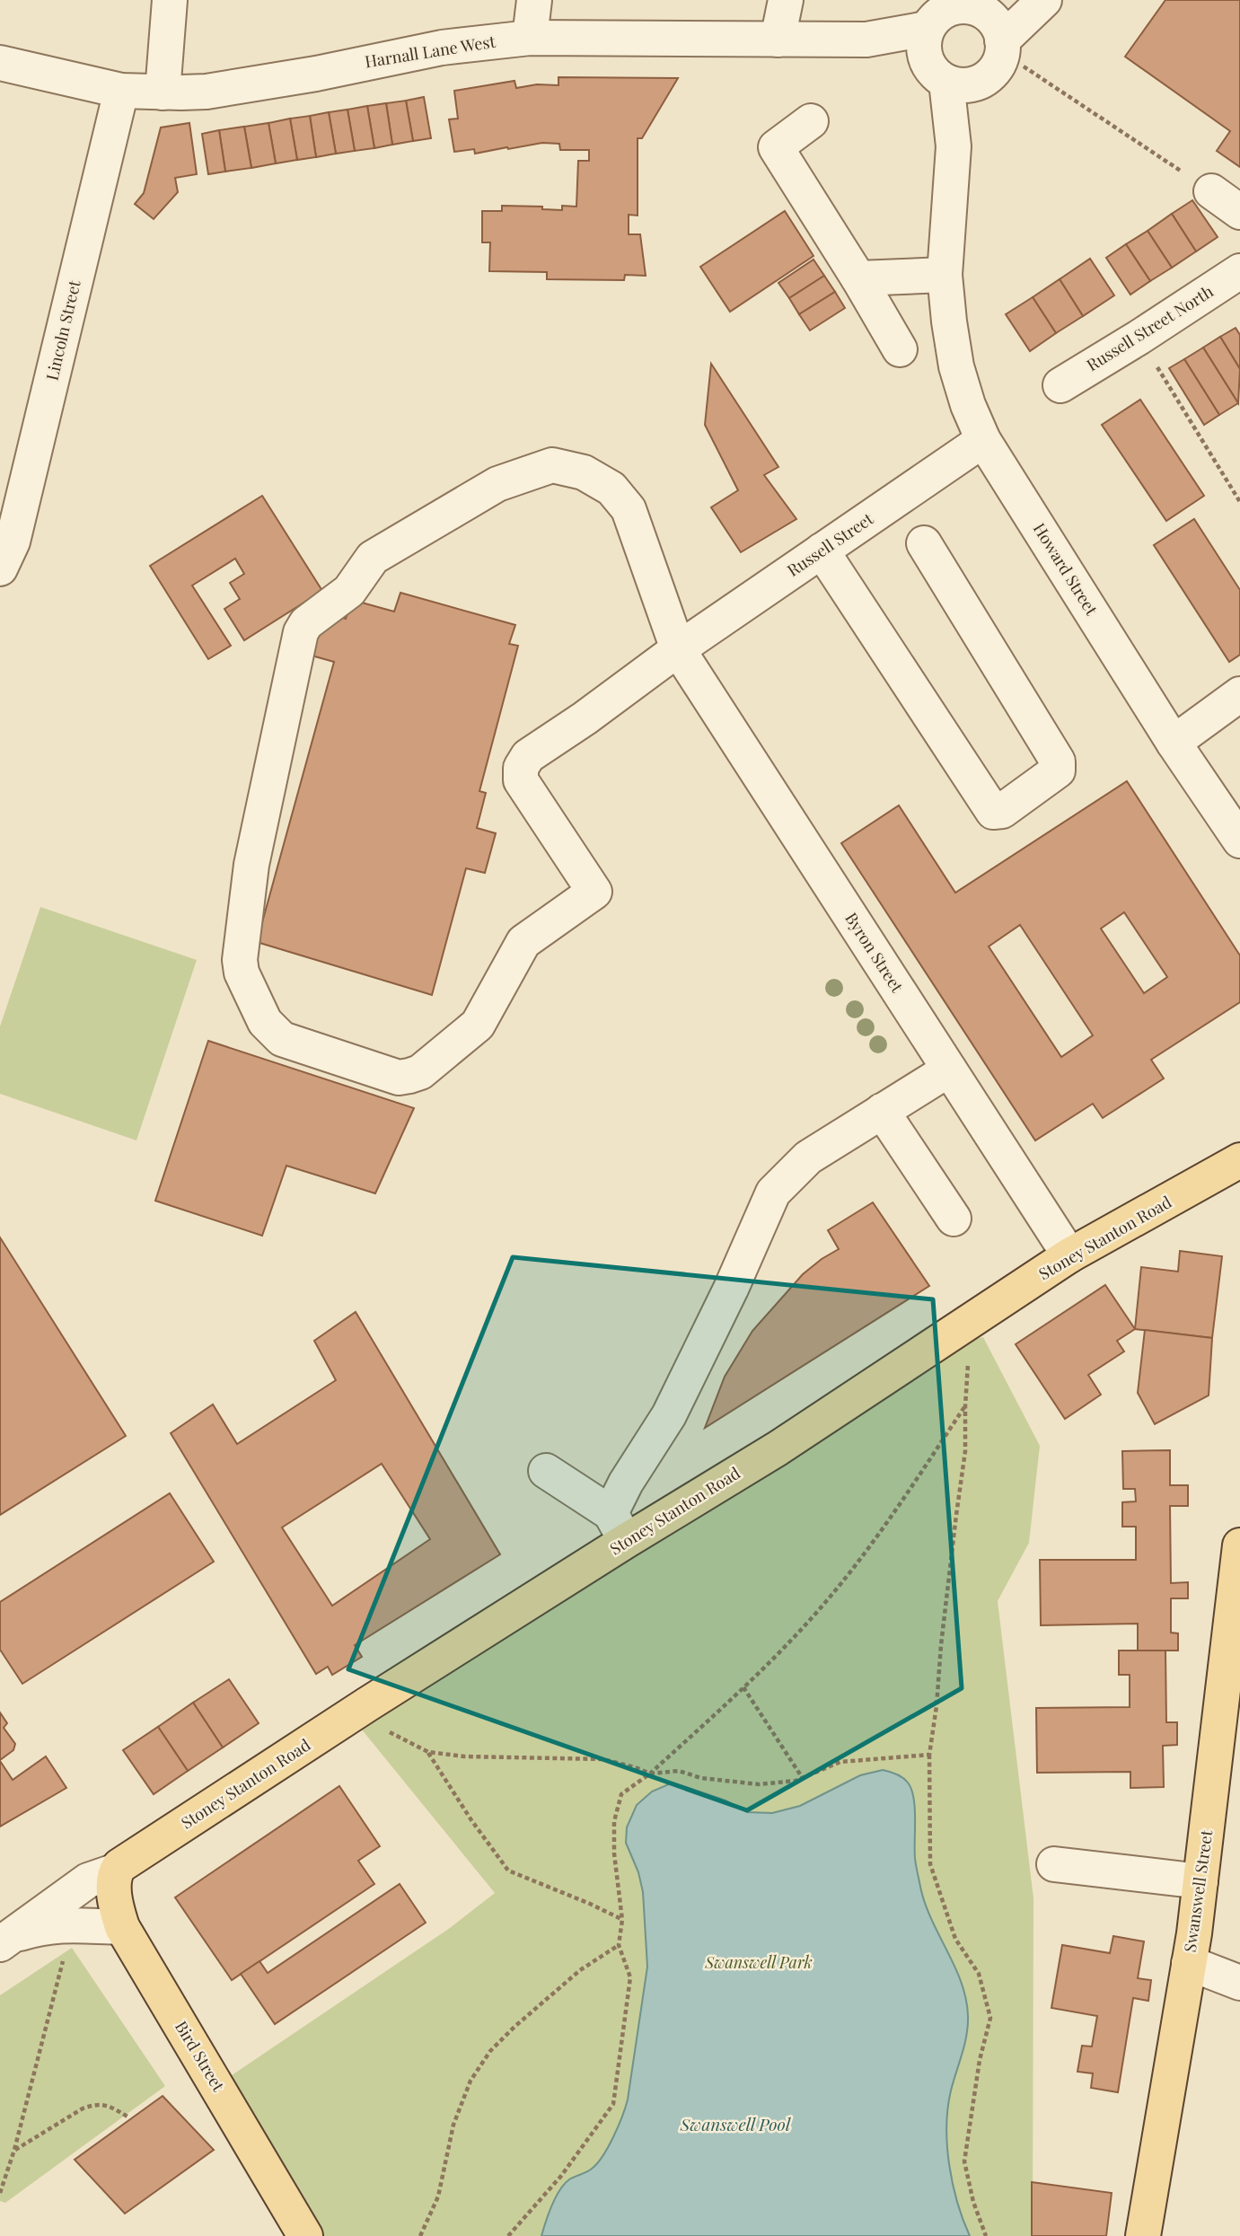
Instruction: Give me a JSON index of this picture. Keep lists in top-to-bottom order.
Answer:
{
  "streets": {
    "main road": ["Stoney Stanton Road", "Swanswell Street", "Bird Street"],
    "street": [
      "Harnall Lane West",
      "Russell Street North",
      "Lincoln Street",
      "Russell Street",
      "Howard Street",
      "Byron Street"
    ]
  },
  "crossings": [
    ["Harnall Lane West", "Lincoln Street"],
    ["Harnall Lane West", "Howard Street"],
    ["Russell Street", "Howard Street"],
    ["Russell Street", "Byron Street"],
    ["Byron Street", "Stoney Stanton Road"],
    ["Stoney Stanton Road", "Bird Street"]
  ],
  "water": ["Swanswell Pool"],
  "parks": ["Swanswell Park"]
}
